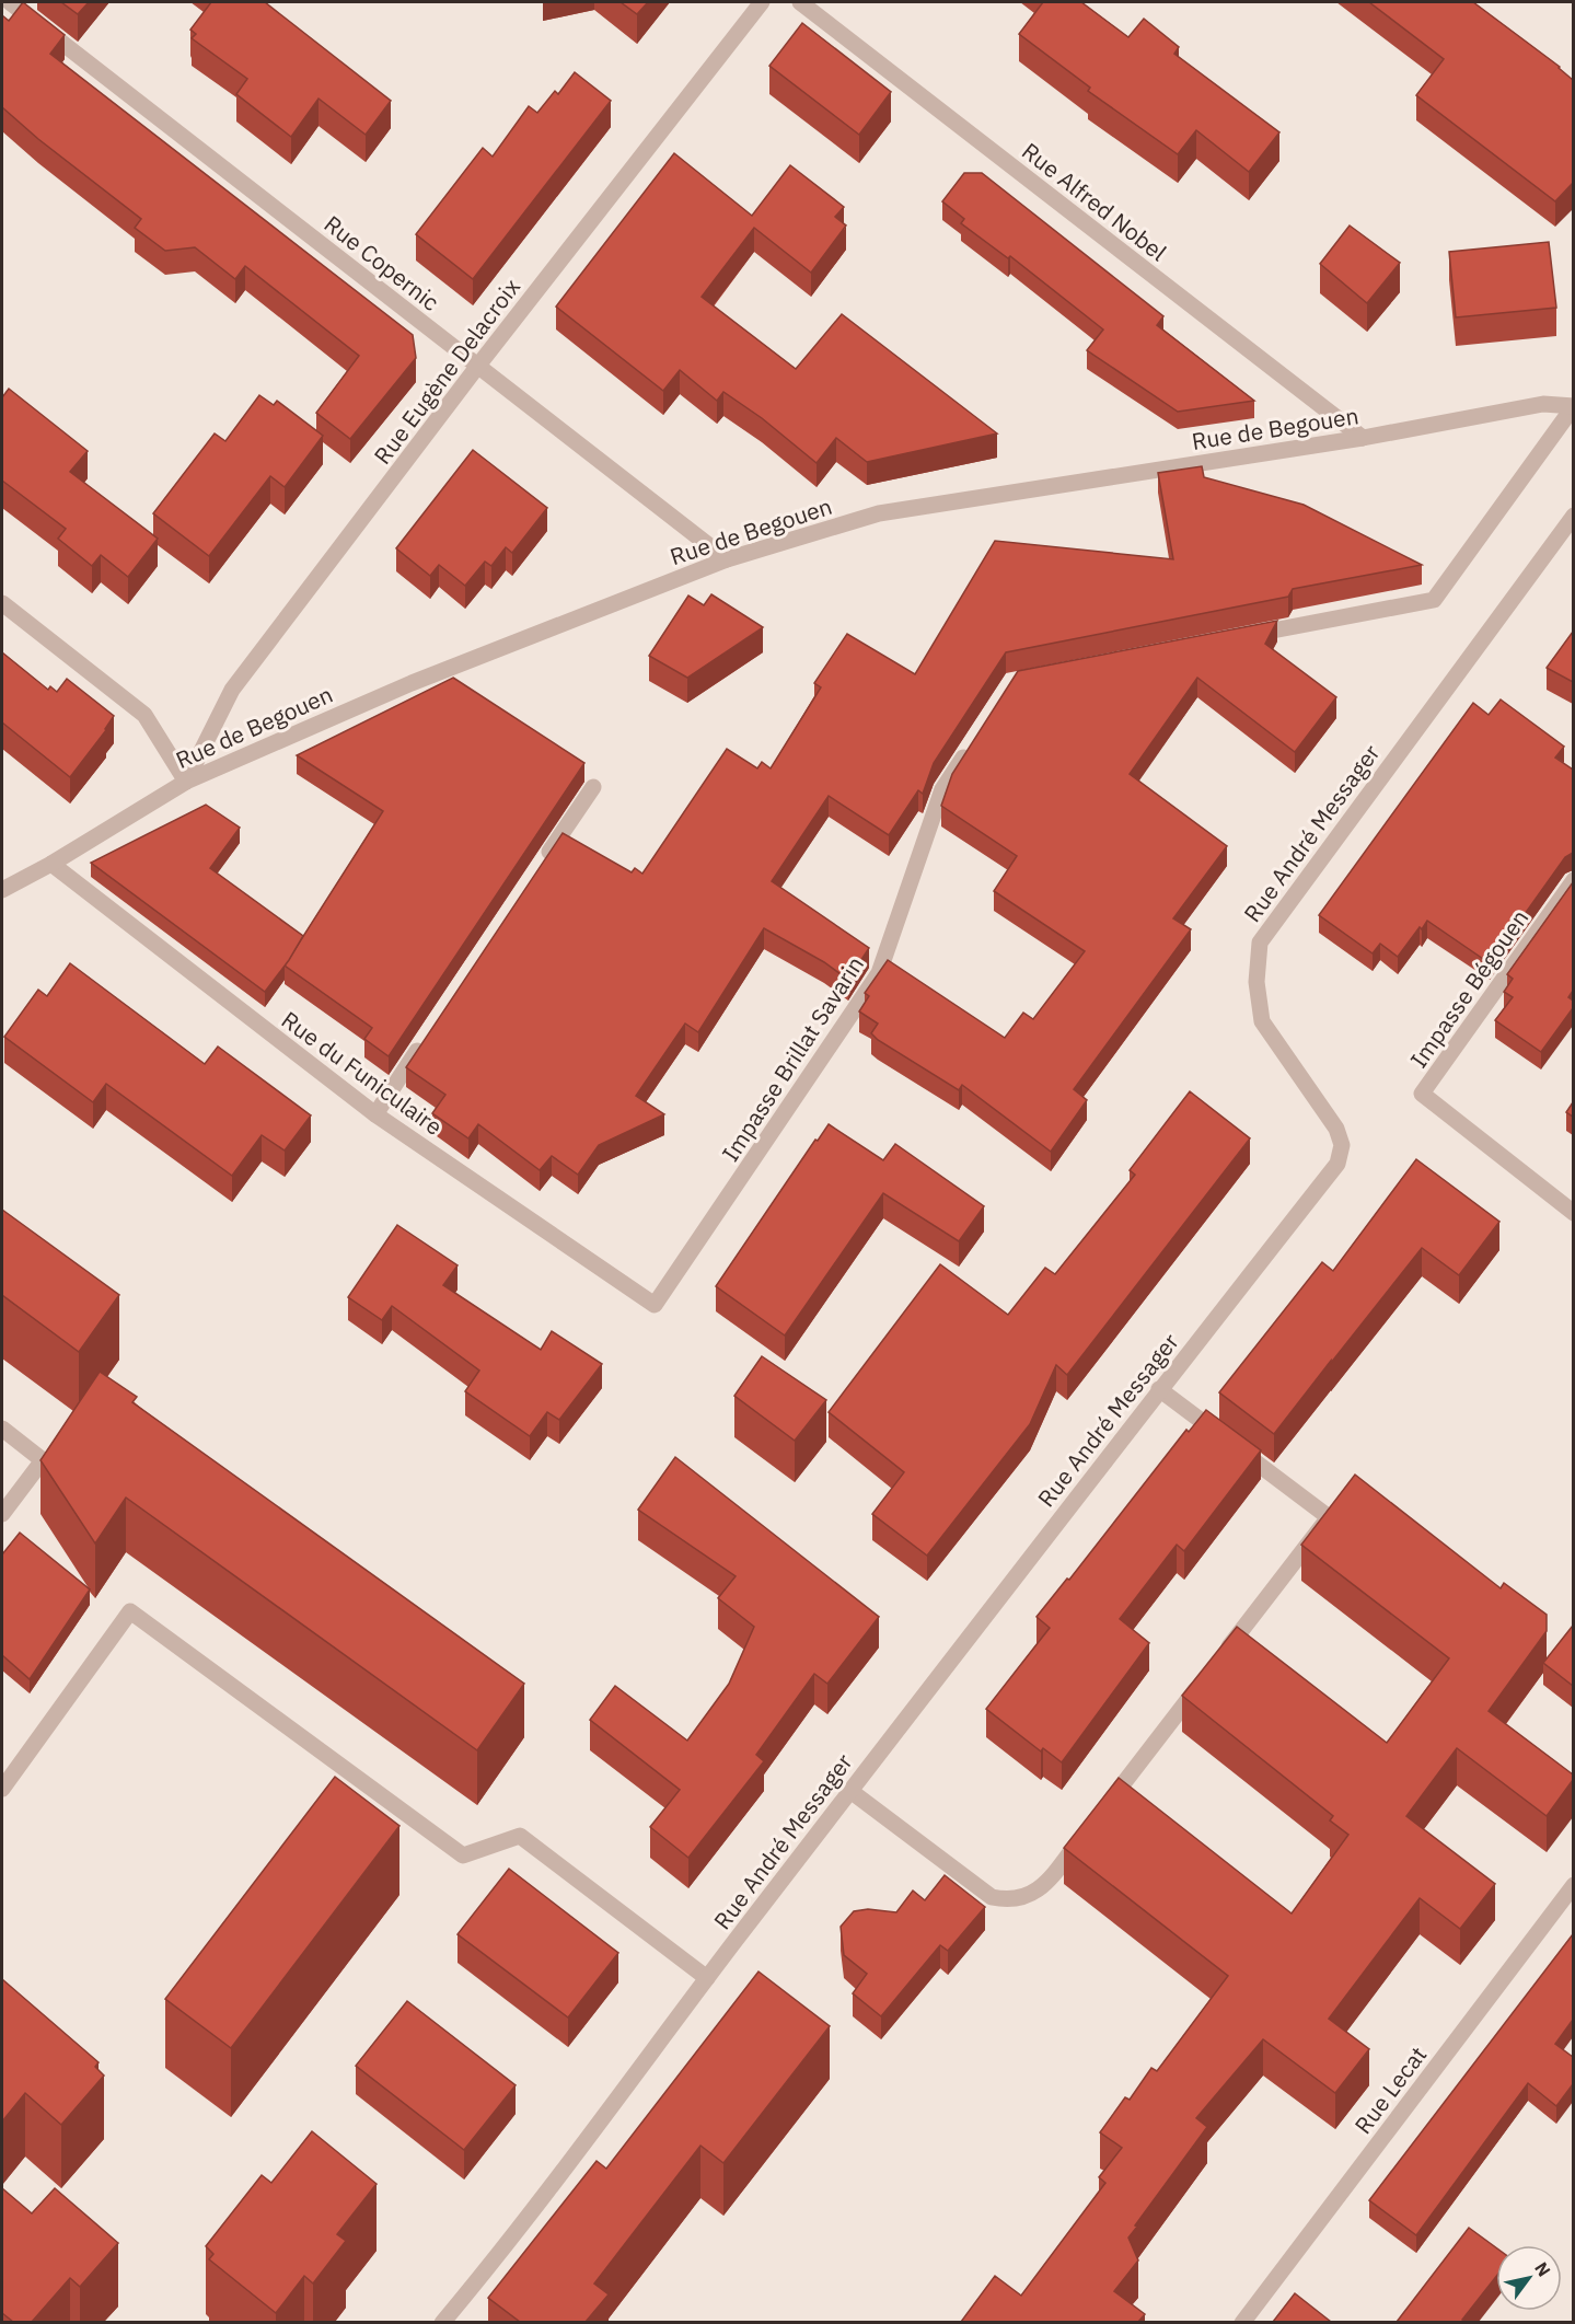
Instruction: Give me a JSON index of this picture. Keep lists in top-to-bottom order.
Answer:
{
  "streets": {
    "street": [
      "Rue Alfred Nobel",
      "Rue Copernic",
      "Rue Eugène Delacroix",
      "Rue de Begouen",
      "Rue André Messager",
      "Impasse Bégouen",
      "Impasse Brillat Savarin",
      "Rue du Funiculaire",
      "Rue Lecat"
    ]
  },
  "crossings": [
    ["Rue Alfred Nobel", "Rue de Begouen"],
    ["Rue Copernic", "Rue Eugène Delacroix"],
    ["Rue Copernic", "Rue de Begouen"],
    ["Rue Eugène Delacroix", "Rue de Begouen"],
    ["Rue de Begouen", "Rue du Funiculaire"],
    ["Impasse Brillat Savarin", "Rue du Funiculaire"]
  ],
  "north": "top right"
}
